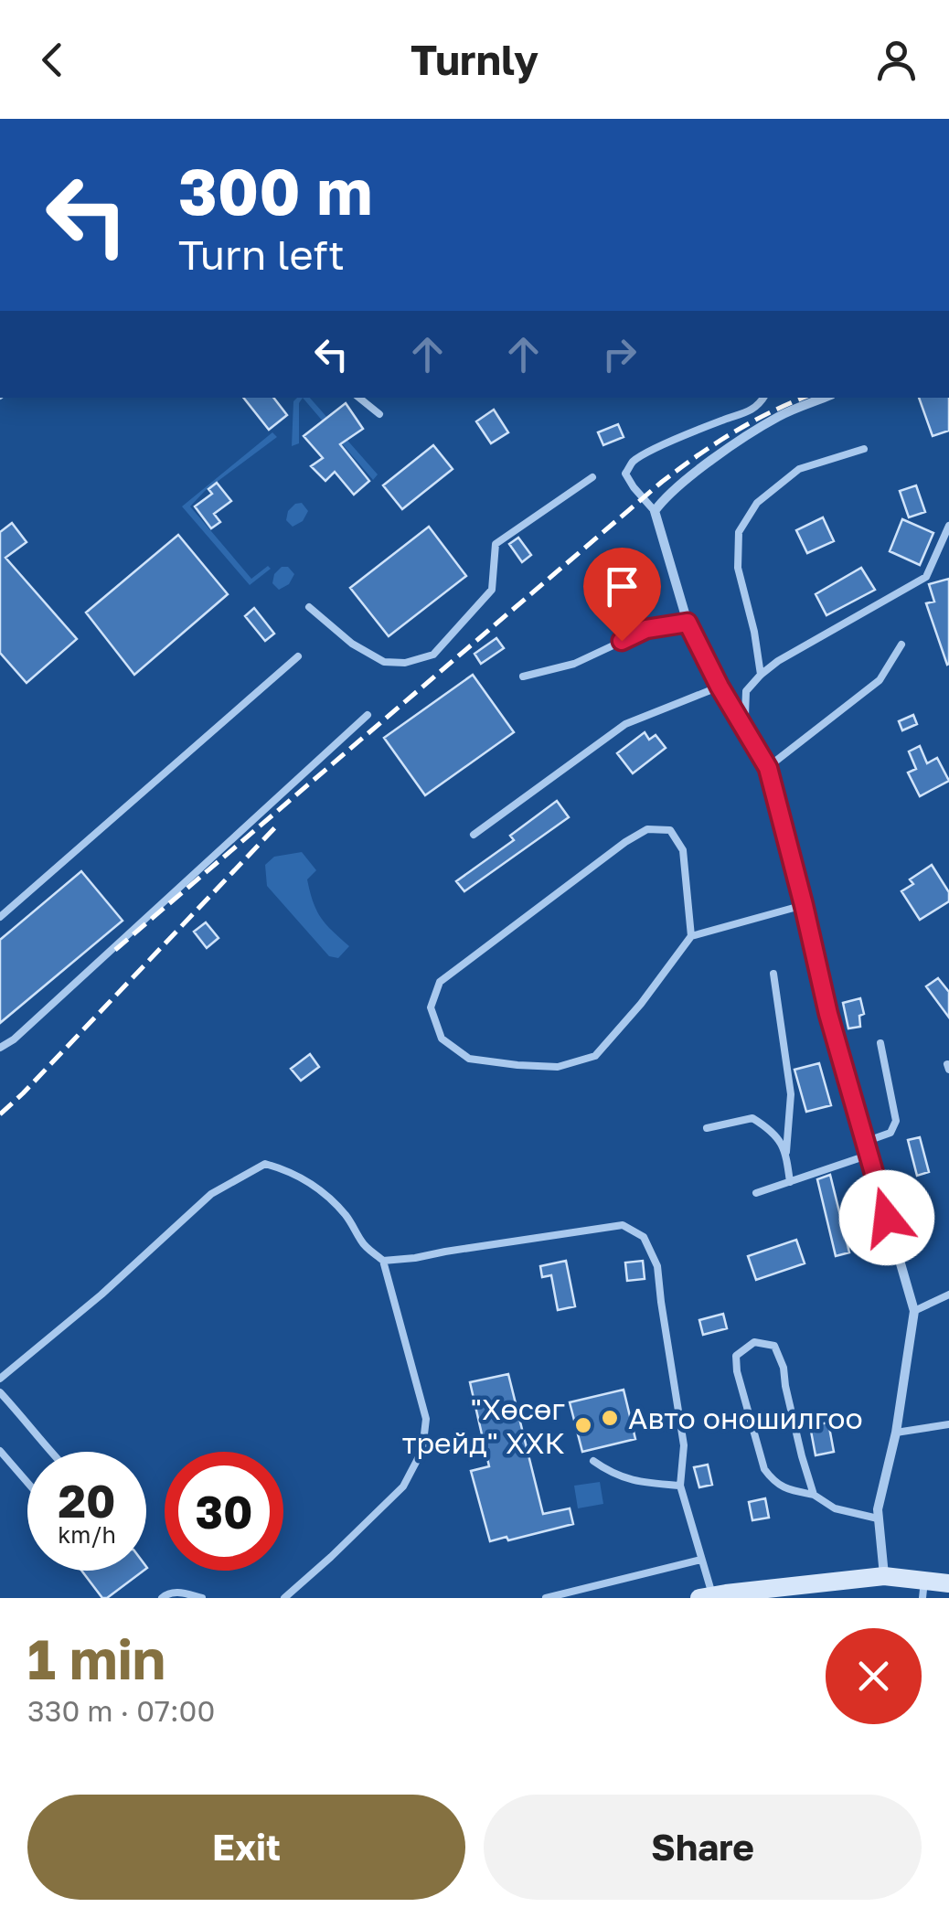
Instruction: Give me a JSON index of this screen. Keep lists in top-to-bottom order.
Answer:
{
  "places": ["Авто оношилгоо", "\"Хөсөг трейд\" ХХК"],
  "page": {
    "header": "Turnly",
    "turn": ["300 m", "Turn left"],
    "speed": "20 km/h",
    "limit": "30",
    "heading": ["1 min", "330 m · 07:00"],
    "buttons": ["Exit", "Share"]
  }
}
